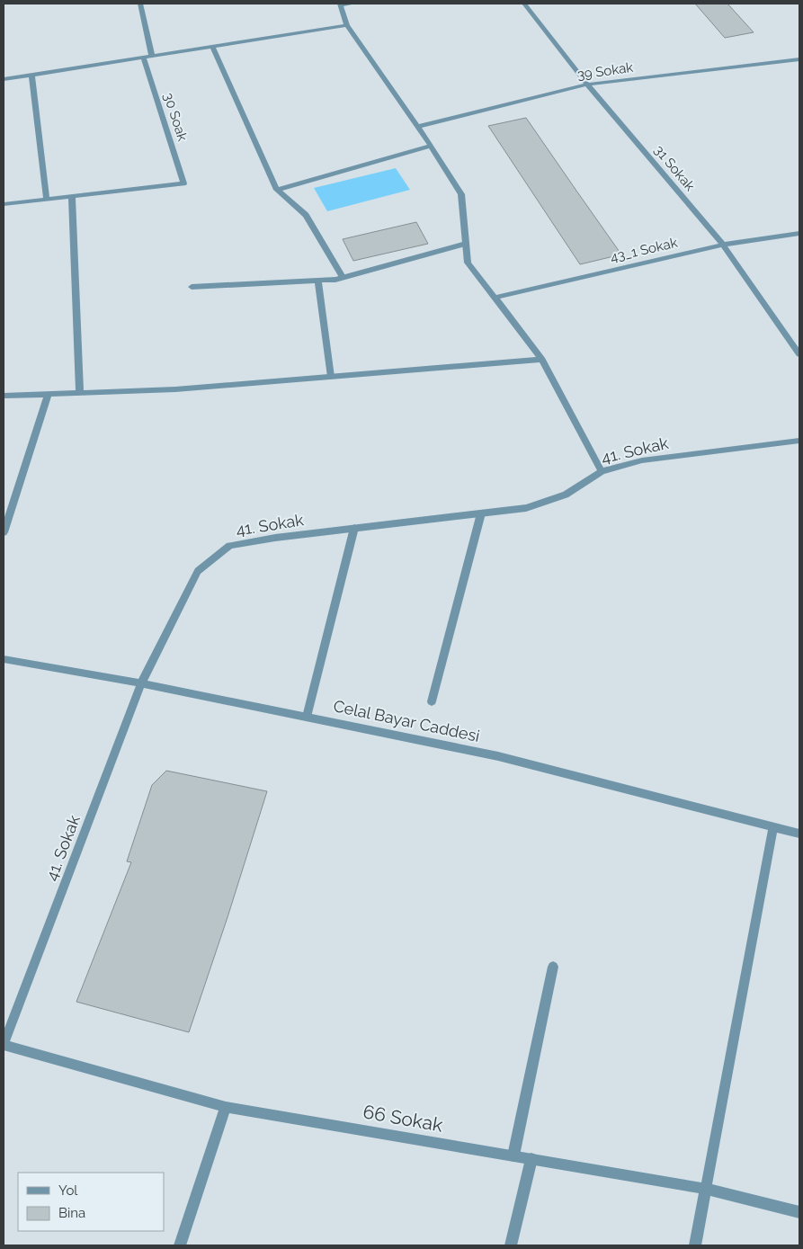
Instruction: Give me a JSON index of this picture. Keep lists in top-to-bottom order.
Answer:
{
  "streets": {
    "street": [
      "39 Sokak",
      "30 Soak",
      "31 Sokak",
      "43_1 Sokak",
      "41. Sokak",
      "Celal Bayar Caddesi",
      "66 Sokak"
    ]
  },
  "crossings": [
    ["39 Sokak", "31 Sokak"],
    ["31 Sokak", "43_1 Sokak"],
    ["41. Sokak", "Celal Bayar Caddesi"],
    ["41. Sokak", "66 Sokak"]
  ],
  "legend": ["Yol", "Bina"]
}
